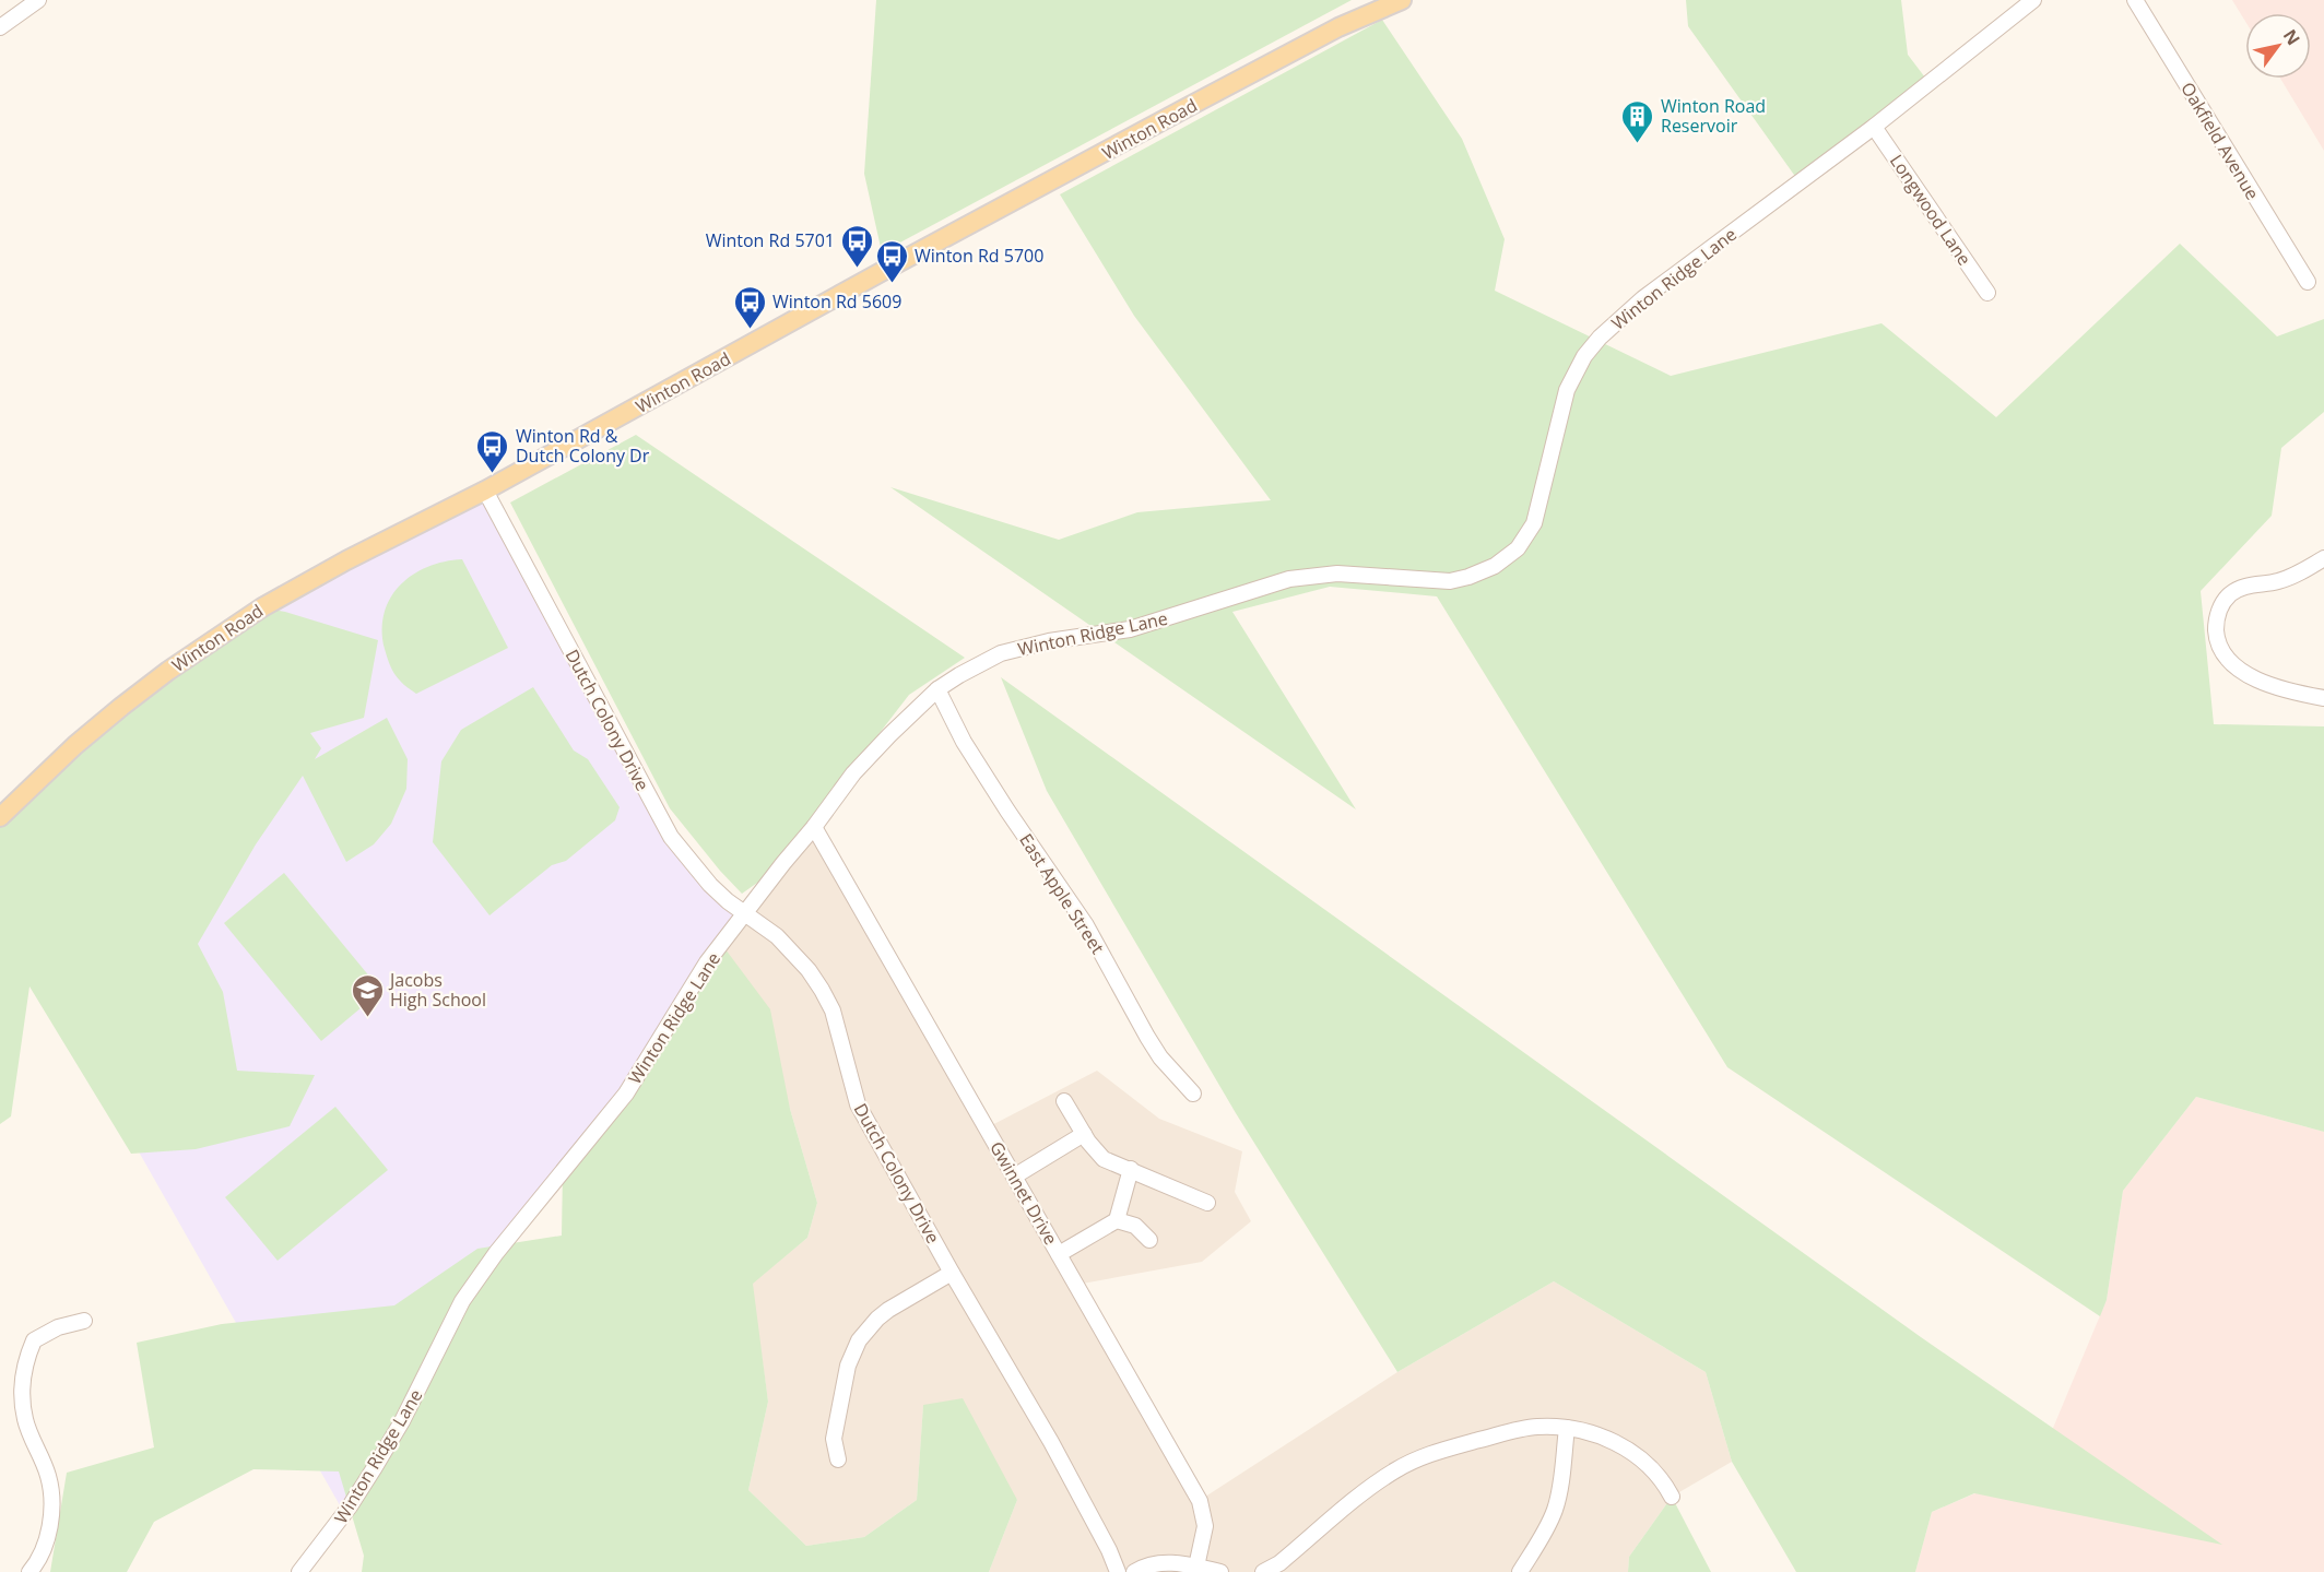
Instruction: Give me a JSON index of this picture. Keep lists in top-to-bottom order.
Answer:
{
  "streets": {
    "main road": ["Winton Road"],
    "street": [
      "Oakfield Avenue",
      "Longwood Lane",
      "Winton Ridge Lane",
      "Dutch Colony Drive",
      "East Apple Street",
      "Gwinnet Drive"
    ]
  },
  "crossings": [
    ["Winton Road", "Dutch Colony Drive"],
    ["Longwood Lane", "Winton Ridge Lane"],
    ["Winton Ridge Lane", "Dutch Colony Drive"],
    ["Winton Ridge Lane", "East Apple Street"],
    ["Winton Ridge Lane", "Gwinnet Drive"]
  ],
  "places": {
    "building": ["Winton Road Reservoir"],
    "bus stop": [
      "Winton Rd 5701",
      "Winton Rd 5700",
      "Winton Rd 5609",
      "Winton Rd & Dutch Colony Dr"
    ],
    "school or university": ["Jacobs High School"]
  },
  "north": "top right"
}
